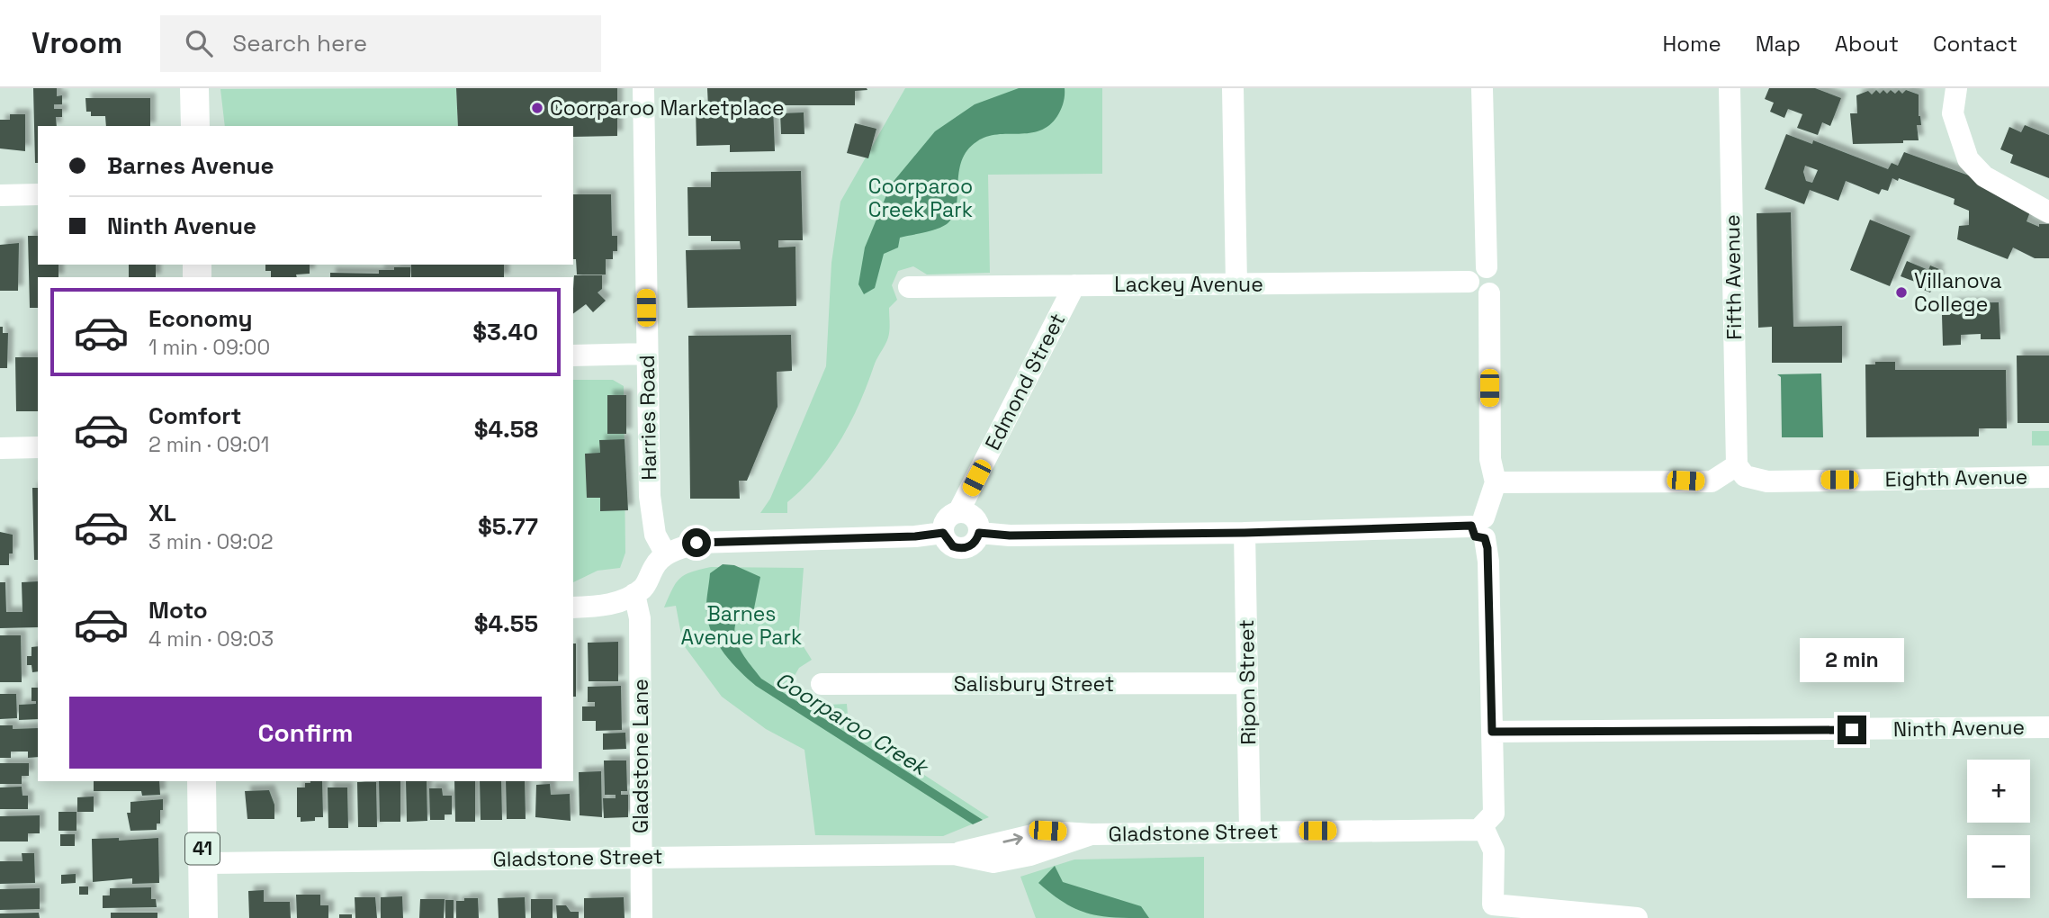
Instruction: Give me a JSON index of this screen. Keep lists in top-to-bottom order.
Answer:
{
  "streets": {
    "main road": ["41"],
    "street": [
      "Fifth Avenue",
      "Lackey Avenue",
      "Edmond Street",
      "Harries Road",
      "Eighth Avenue",
      "Ripon Street",
      "Salisbury Street",
      "Ninth Avenue",
      "Gladstone Lane",
      "Gladstone Street"
    ]
  },
  "crossings": [
    ["Fifth Avenue", "Eighth Avenue"],
    ["Lackey Avenue", "Edmond Street"],
    ["Ripon Street", "Salisbury Street"],
    ["Ripon Street", "Gladstone Street"],
    ["Gladstone Lane", "Gladstone Street"],
    ["Gladstone Street", "41"]
  ],
  "water": ["Coorparoo Creek"],
  "parks": ["Coorparoo Creek Park", "Barnes Avenue Park"],
  "places": ["Coorparoo Marketplace", "Villanova College"],
  "page": {
    "header": "Vroom",
    "search": "Search here",
    "nav": [
      "Home",
      "Map",
      "About",
      "Contact"
    ],
    "banner": ["Barnes Avenue", "Ninth Avenue"],
    "list": [
      {
        "name": "Economy",
        "note": "1 min · 09:00",
        "value": "$3.40"
      },
      {
        "name": "Comfort",
        "note": "2 min · 09:01",
        "value": "$4.58"
      },
      {
        "name": "XL",
        "note": "3 min · 09:02",
        "value": "$5.77"
      },
      {
        "name": "Moto",
        "note": "4 min · 09:03",
        "value": "$4.55"
      }
    ],
    "bubble": "2 min",
    "buttons": "Confirm",
    "map_buttons": ["+", "−"]
  }
}
